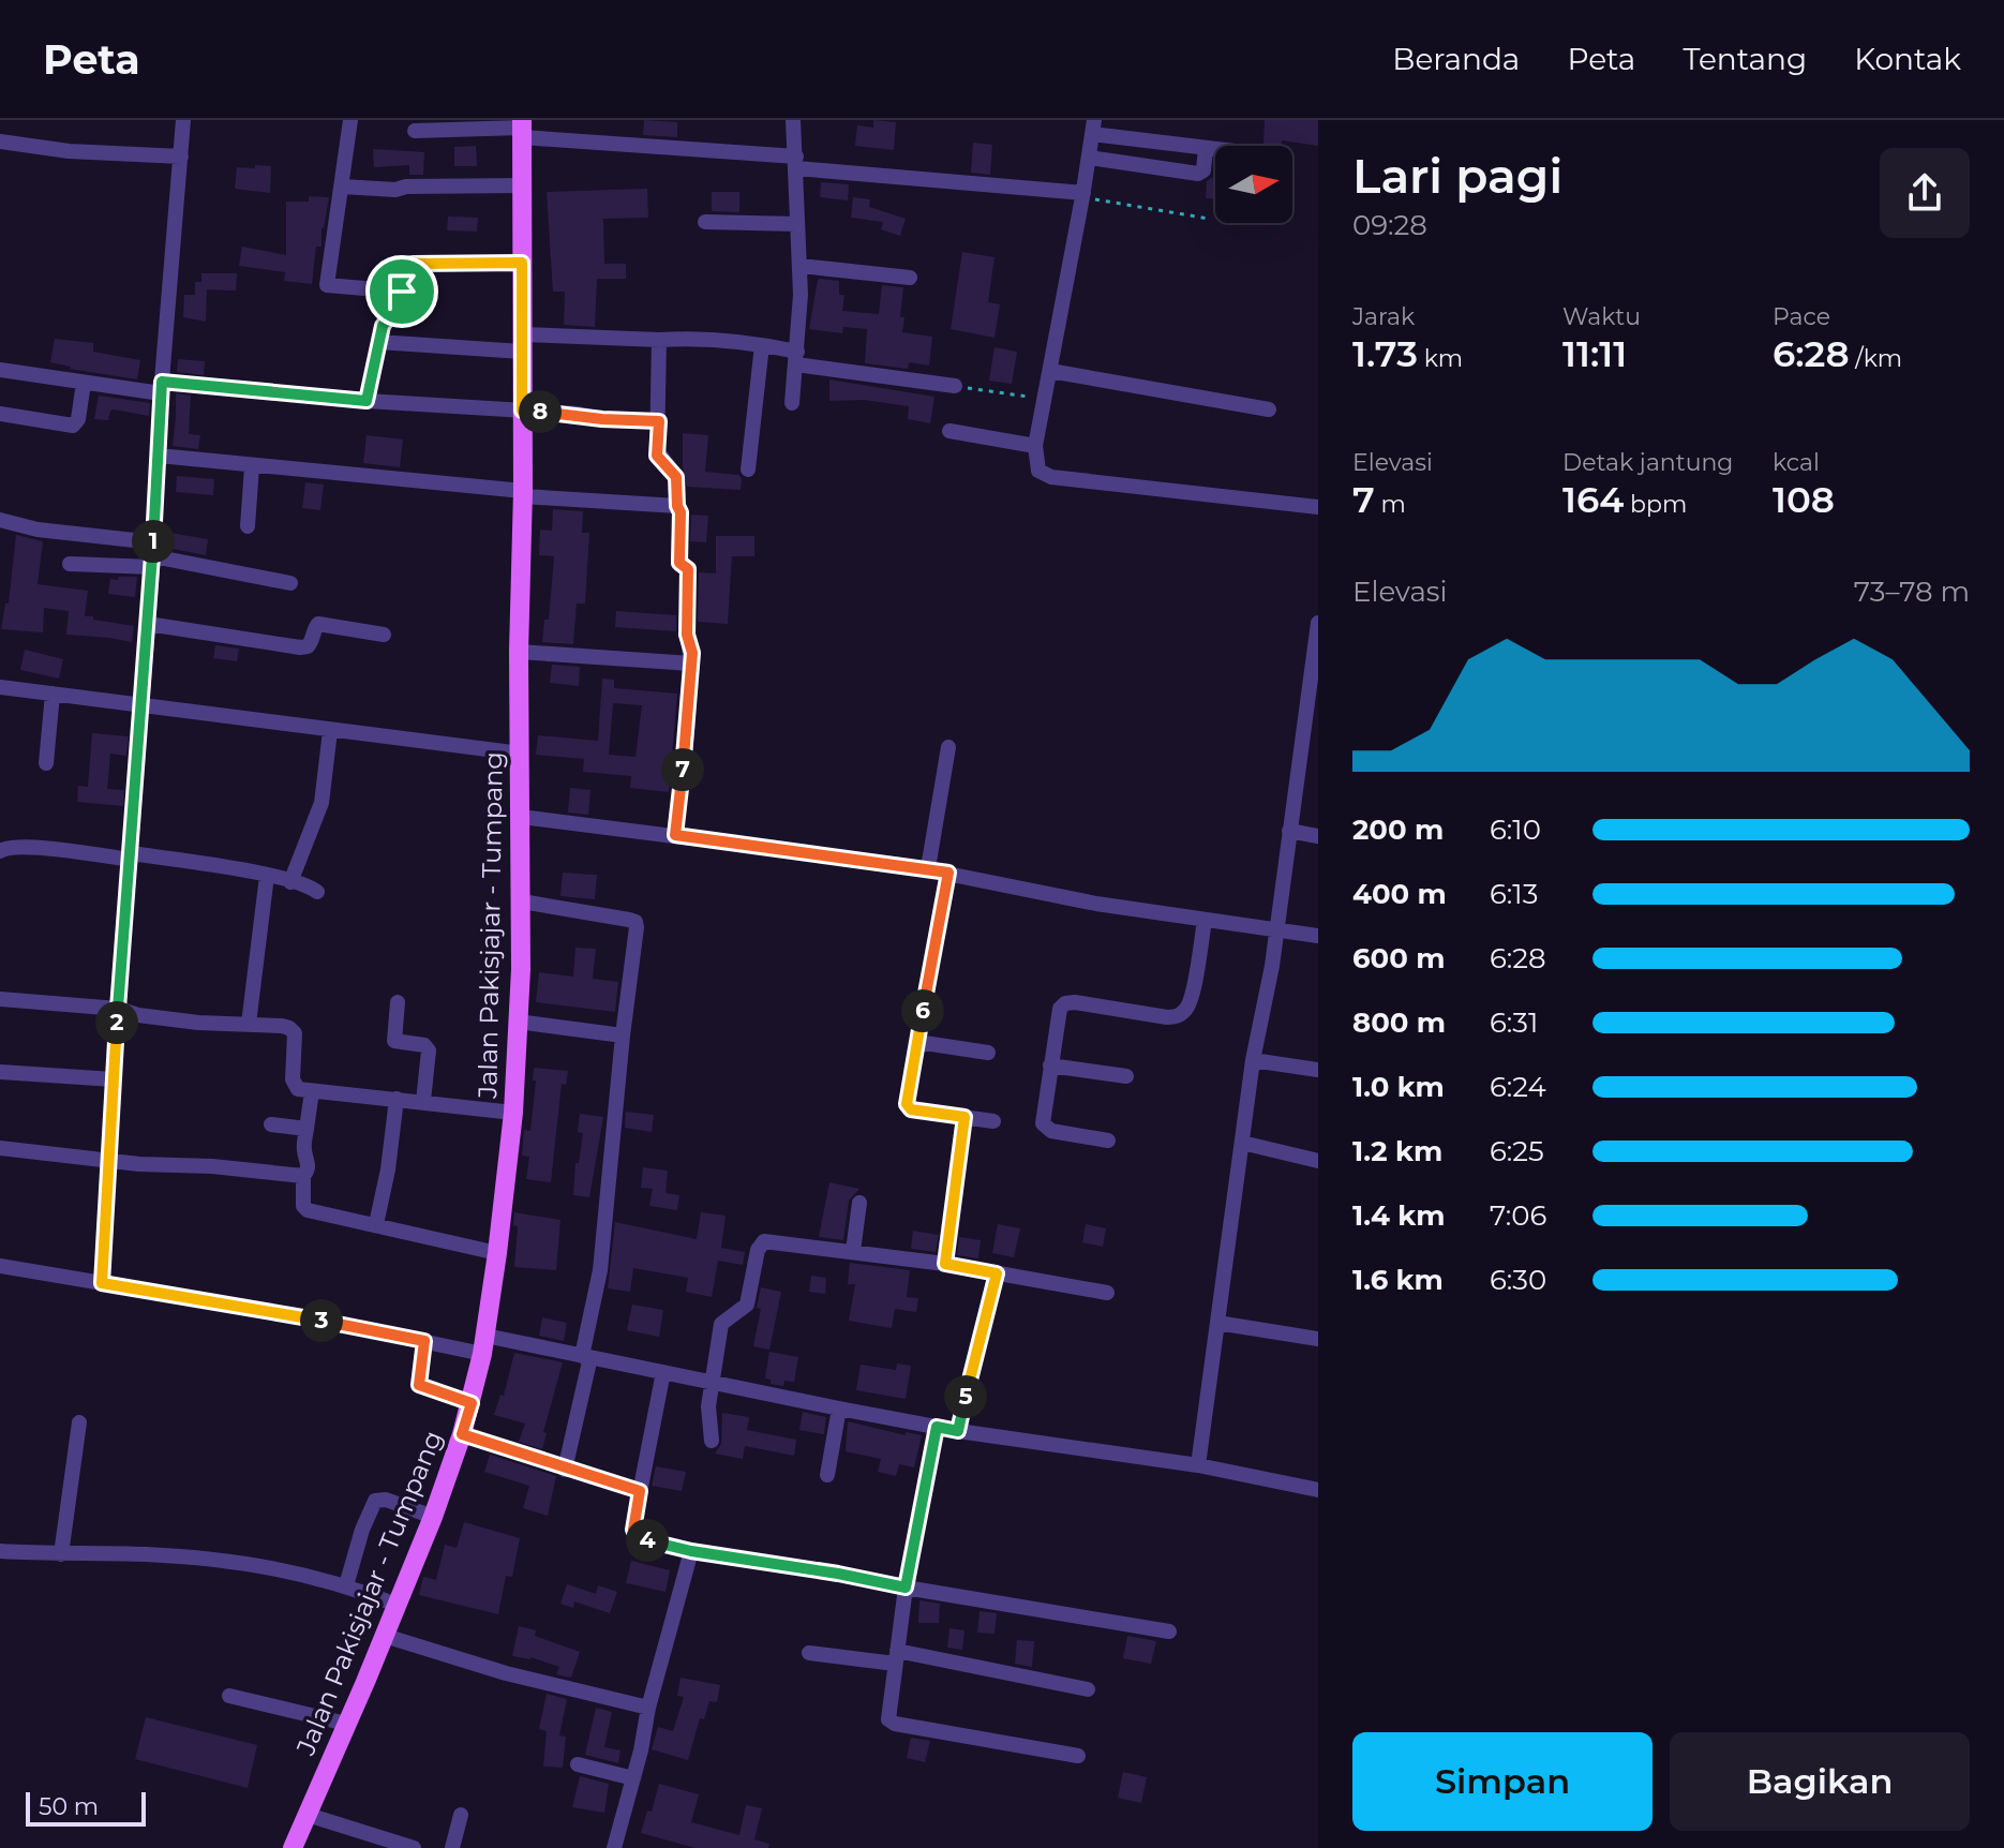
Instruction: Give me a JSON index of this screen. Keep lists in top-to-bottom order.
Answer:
{
  "streets": {
    "main road": ["Jalan Pakisjajar - Tumpang"]
  },
  "scale_bar": "50 m",
  "north": "right",
  "page": {
    "header": "Peta",
    "nav": [
      "Beranda",
      "Peta",
      "Tentang",
      "Kontak"
    ],
    "heading": ["Lari pagi", "09:28"],
    "stats": [
      ["Jarak", "1.73 km"],
      ["Waktu", "11:11"],
      ["Pace", "6:28 /km"],
      ["Elevasi", "7 m"],
      ["Detak jantung", "164 bpm"],
      ["kcal", "108"]
    ],
    "pins": [
      "8",
      "1",
      "7",
      "6",
      "2",
      "3",
      "5",
      "4"
    ],
    "chart": ["Elevasi", "73–78 m"],
    "list": [
      {
        "name": "200 m",
        "note": "6:10"
      },
      {
        "name": "400 m",
        "note": "6:13"
      },
      {
        "name": "600 m",
        "note": "6:28"
      },
      {
        "name": "800 m",
        "note": "6:31"
      },
      {
        "name": "1.0 km",
        "note": "6:24"
      },
      {
        "name": "1.2 km",
        "note": "6:25"
      },
      {
        "name": "1.4 km",
        "note": "7:06"
      },
      {
        "name": "1.6 km",
        "note": "6:30"
      }
    ],
    "buttons": ["Simpan", "Bagikan"],
    "scale": "50 m"
  }
}
